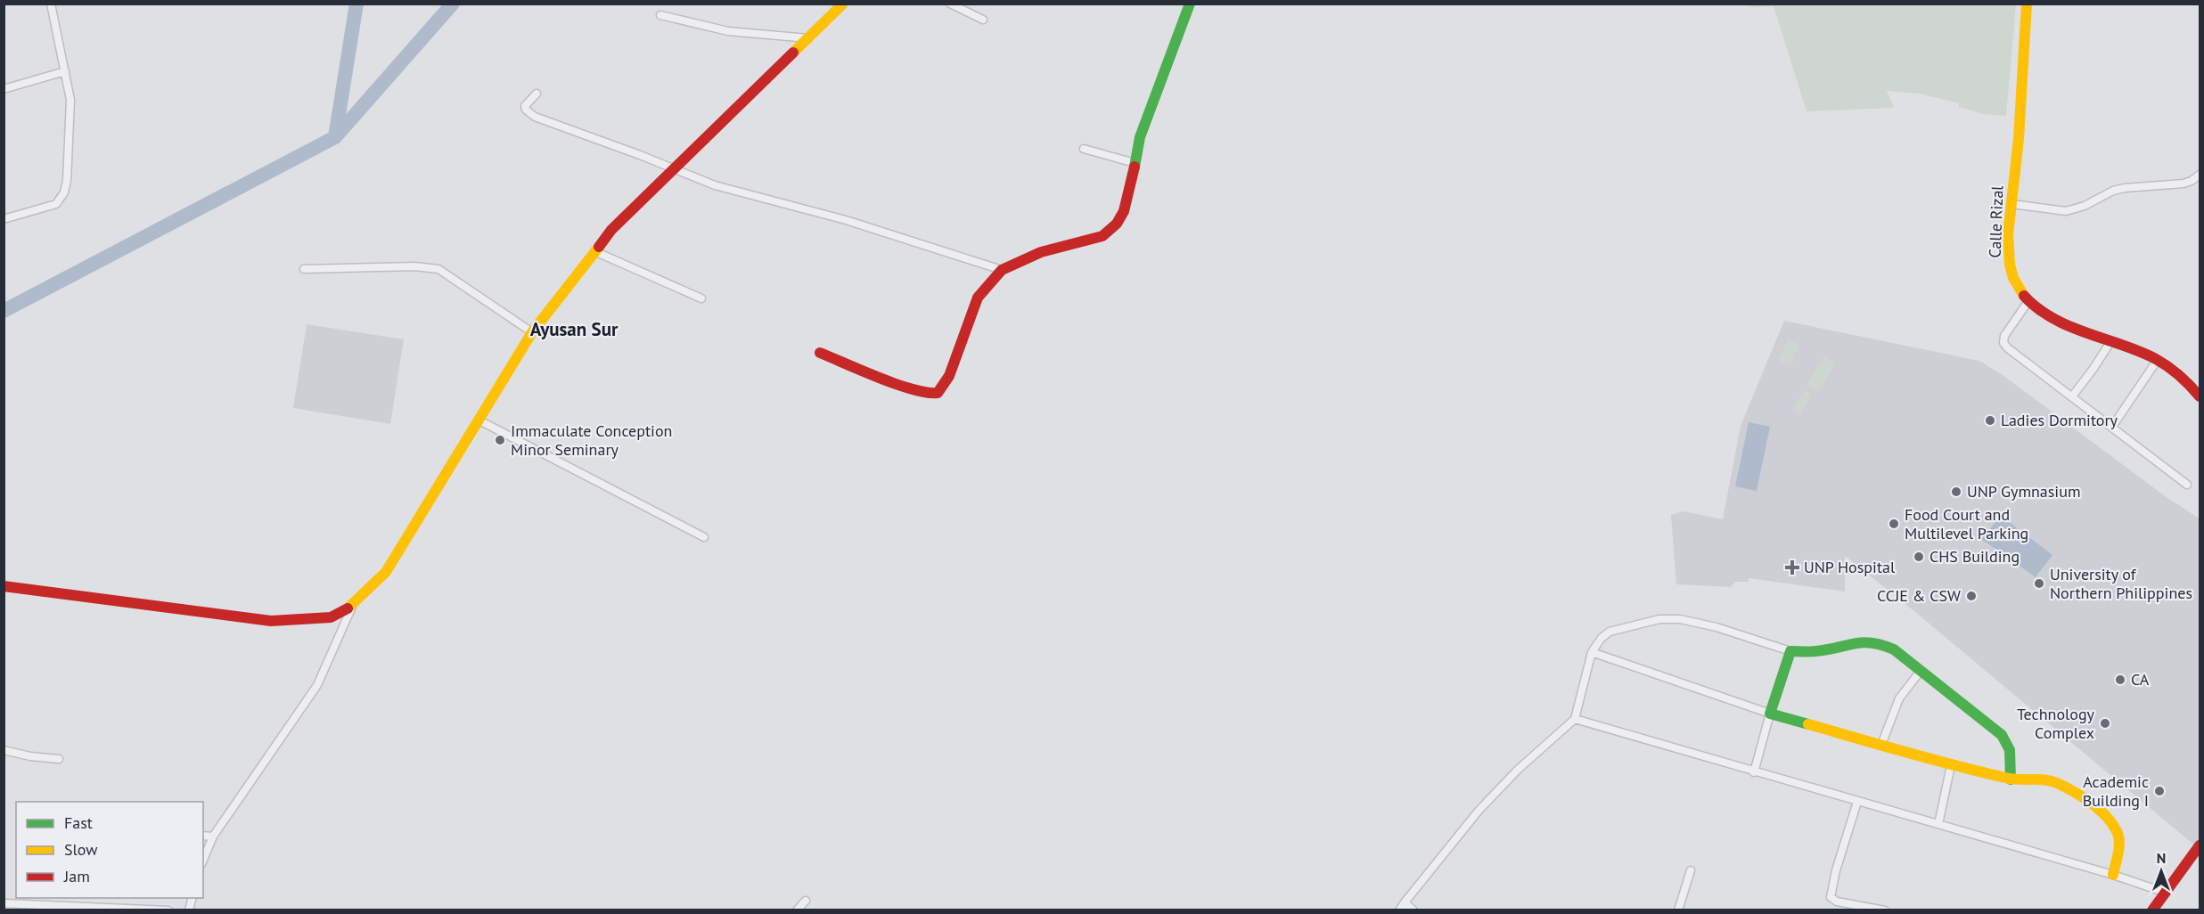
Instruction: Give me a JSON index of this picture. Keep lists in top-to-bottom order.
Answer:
{
  "streets": {
    "street": ["Calle Rizal"]
  },
  "districts": ["Ayusan Sur"],
  "places": {
    "other": [
      "Ladies Dormitory",
      "Immaculate Conception Minor Seminary",
      "UNP Gymnasium",
      "Food Court and Multilevel Parking",
      "CHS Building",
      "University of Northern Philippines",
      "CCJE & CSW",
      "CA",
      "Technology Complex",
      "Academic Building I"
    ],
    "health": ["UNP Hospital"]
  },
  "legend": ["Fast", "Slow", "Jam"],
  "north": "top"
}
